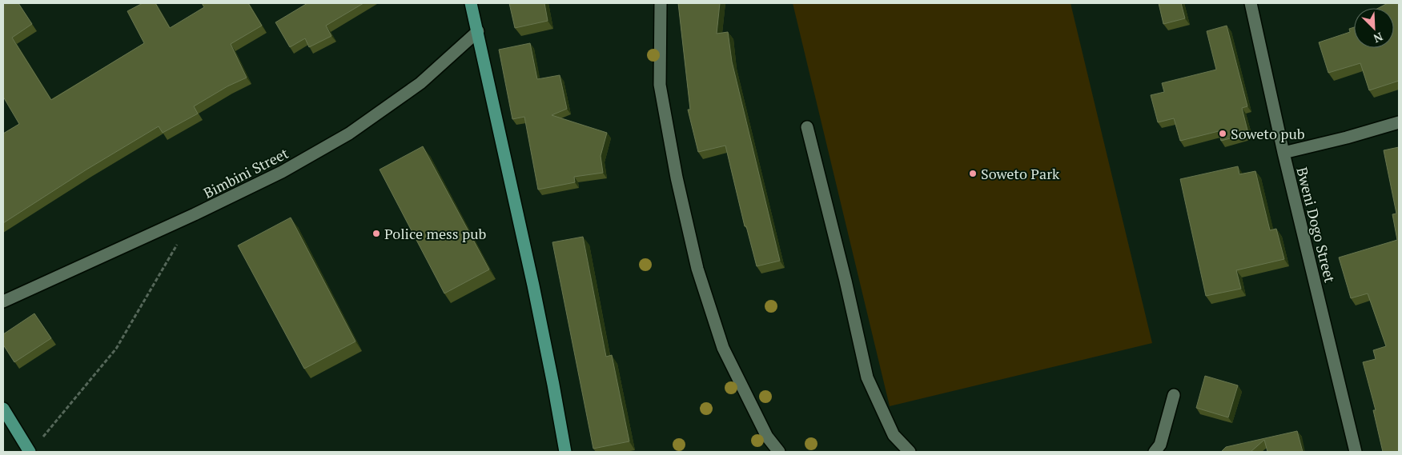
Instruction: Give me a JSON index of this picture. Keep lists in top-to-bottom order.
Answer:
{
  "streets": {
    "street": ["Bimbini Street", "Bweni Dogo Street"]
  },
  "places": ["Soweto pub", "Soweto Park", "Police mess pub"],
  "north": "bottom right"
}
